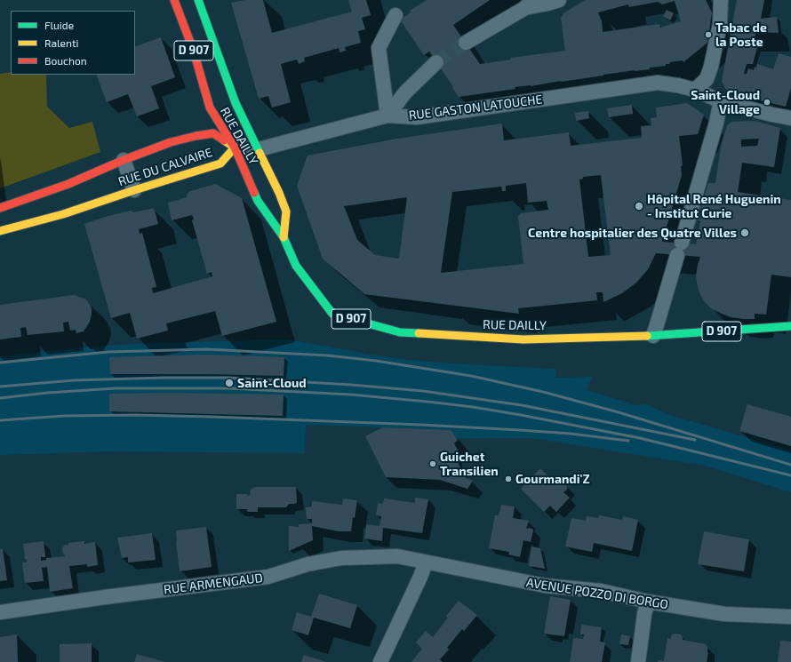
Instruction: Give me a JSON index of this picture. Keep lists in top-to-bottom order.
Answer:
{
  "streets": {
    "main road": ["D 907", "RUE DAILLY", "RUE DU CALVAIRE"],
    "street": ["RUE GASTON LATOUCHE", "RUE ARMENGAUD", "AVENUE POZZO DI BORGO"]
  },
  "crossings": [
    ["RUE GASTON LATOUCHE", "RUE DAILLY"],
    ["RUE GASTON LATOUCHE", "RUE DU CALVAIRE"],
    ["RUE DAILLY", "RUE DU CALVAIRE"],
    ["RUE ARMENGAUD", "AVENUE POZZO DI BORGO"]
  ],
  "places": [
    "Tabac de la Poste",
    "Saint-Cloud Village",
    "Hôpital René Huguenin - Institut Curie",
    "Centre hospitalier des Quatre Villes",
    "Saint-Cloud",
    "Guichet Transilien",
    "Gourmandi'Z"
  ],
  "legend": ["Fluide", "Ralenti", "Bouchon"]
}
